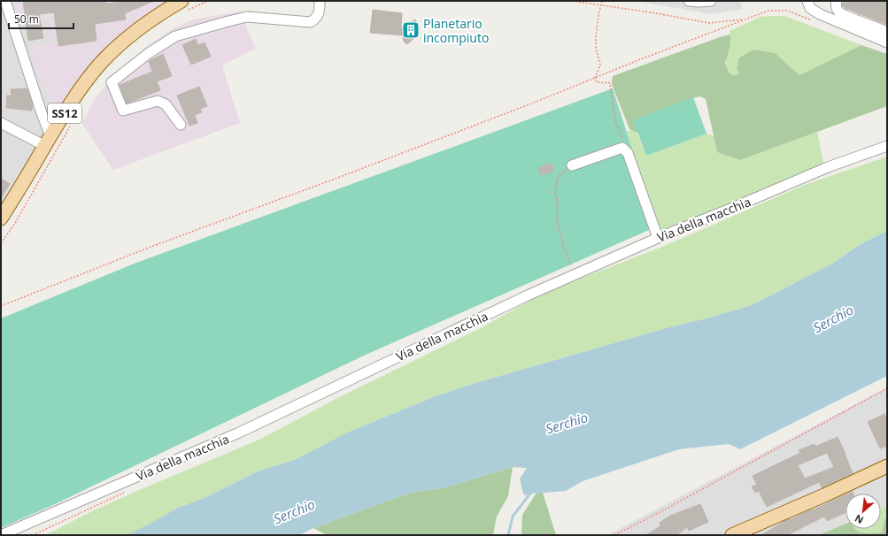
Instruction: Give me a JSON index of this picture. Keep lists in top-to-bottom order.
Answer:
{
  "streets": {
    "main road": ["SS12"],
    "street": ["Via della macchia"]
  },
  "water": ["Serchio"],
  "places": {
    "building": ["Planetario incompiuto"]
  },
  "scale_bar": "50 m",
  "north": "bottom left"
}
